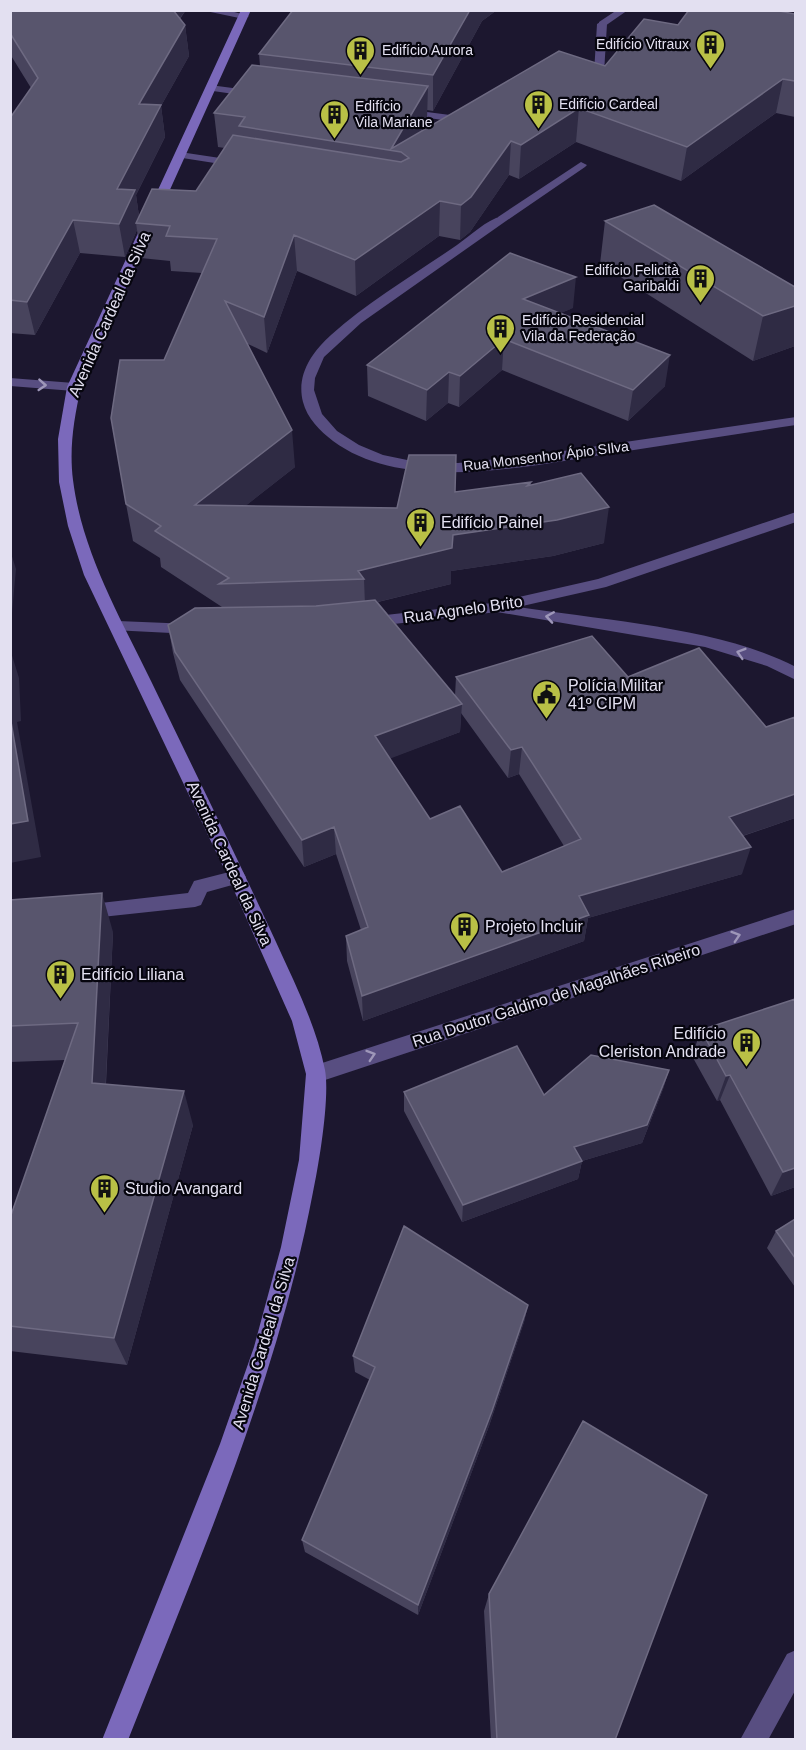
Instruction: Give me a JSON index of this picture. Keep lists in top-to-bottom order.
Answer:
{
  "streets": {
    "main road": ["Avenida Cardeal da Silva"],
    "street": ["Rua Monsenhor Ápio SIlva", "Rua Agnelo Brito", "Rua Doutor Galdino de Magalhães Ribeiro"]
  },
  "crossings": [
    ["Avenida Cardeal da Silva", "Rua Doutor Galdino de Magalhães Ribeiro"]
  ],
  "one_way": ["Rua Doutor Galdino de Magalhães Ribeiro"],
  "places": {
    "building": [
      "Edifício Vitraux",
      "Edifício Aurora",
      "Edifício Cardeal",
      "Edifício Vila Mariane",
      "Edifício Felicità Garibaldi",
      "Edifício Residencial Vila da Federação",
      "Edifício Painel",
      "Projeto Incluir",
      "Edifício Liliana",
      "Edifício Cleriston Andrade",
      "Studio Avangard"
    ],
    "public building": ["Polícia Militar 41º CIPM"]
  }
}
